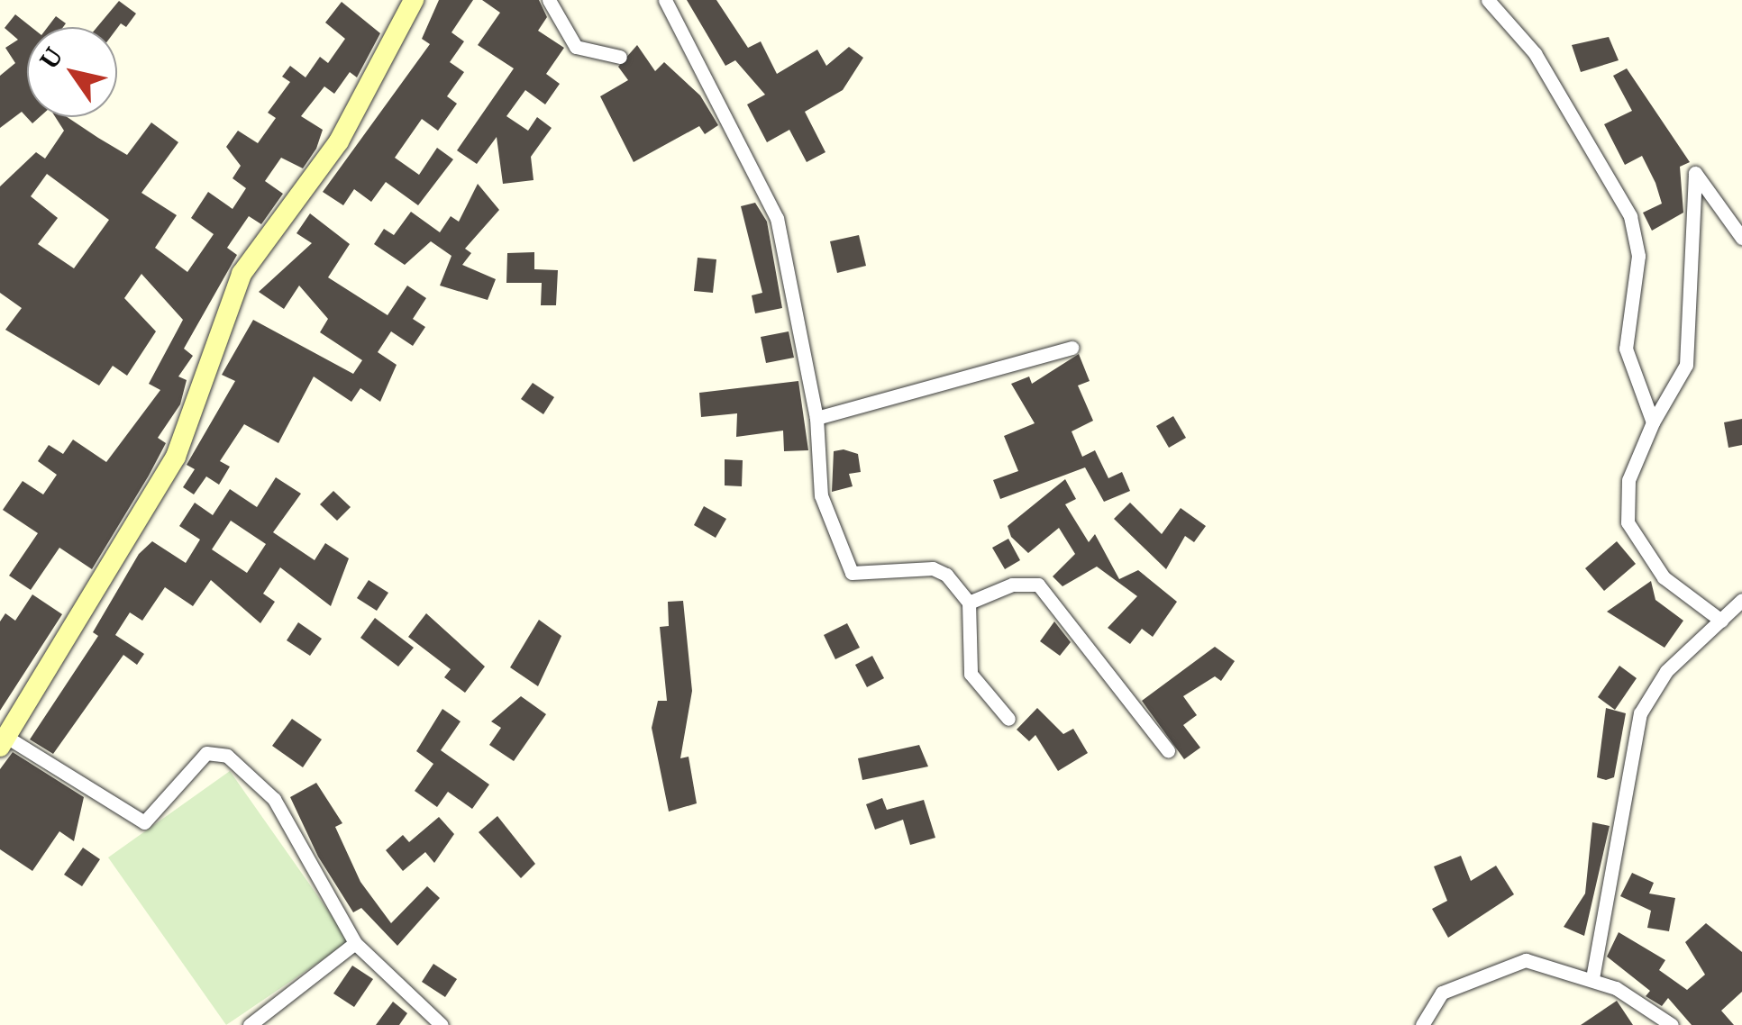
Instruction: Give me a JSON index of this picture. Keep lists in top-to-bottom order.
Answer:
{
  "north": "top left"
}
